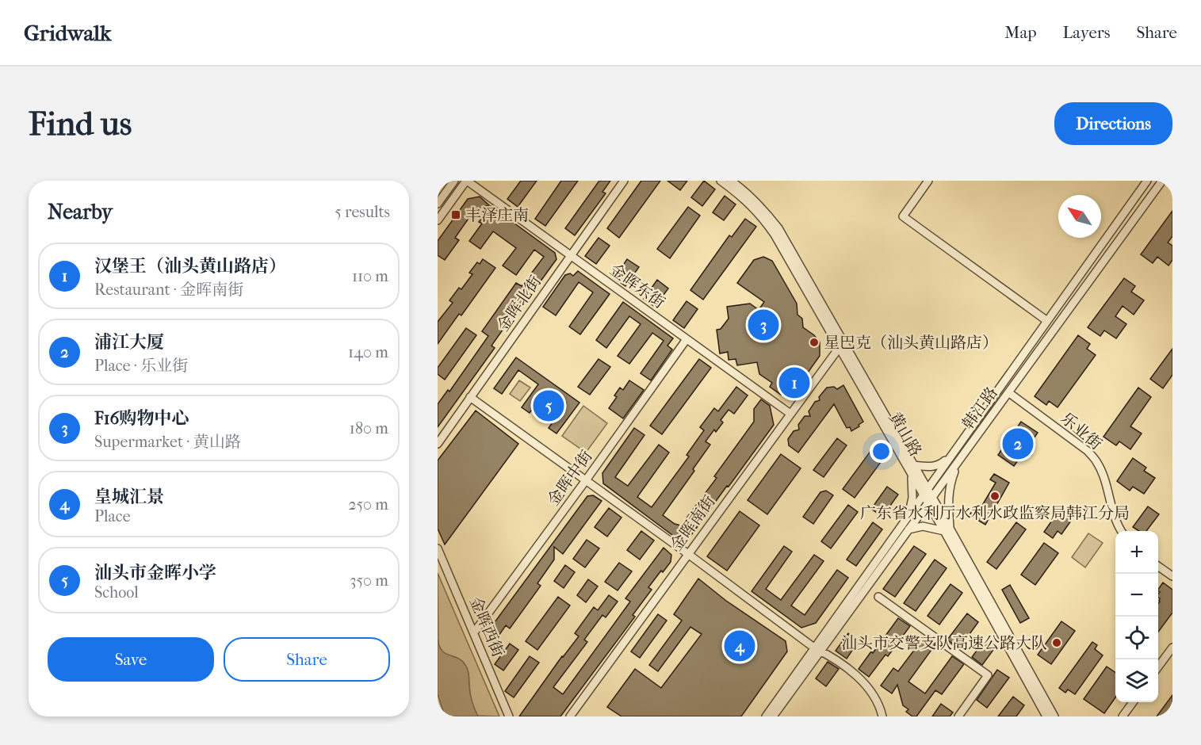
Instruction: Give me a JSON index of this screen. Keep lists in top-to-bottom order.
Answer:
{
  "streets": {
    "street": [
      "金晖东街",
      "金晖北街",
      "韩江路",
      "乐业街",
      "黄山路",
      "金晖中街",
      "金晖南街",
      "金晖西街"
    ]
  },
  "crossings": [
    ["金晖东街", "金晖北街"],
    ["金晖东街", "金晖中街"],
    ["金晖东街", "金晖南街"],
    ["韩江路", "乐业街"],
    ["韩江路", "黄山路"],
    ["黄山路", "金晖南街"],
    ["金晖中街", "金晖西街"]
  ],
  "places": {
    "transit": ["丰泽庄南"],
    "other": ["星巴克（汕头黄山路店）", "广东省水利厅水利水政监察局韩江分局", "汕头市交警支队高速公路大队"]
  },
  "north": "top left",
  "page": {
    "header": "Gridwalk",
    "nav": ["Map", "Layers", "Share"],
    "buttons": [
      "Directions",
      ["Save", "Share"]
    ],
    "title": "Find us",
    "heading": ["Nearby", "5 results"],
    "list": [
      {
        "mark": "1",
        "name": "汉堡王（汕头黄山路店）",
        "note": "Restaurant · 金晖南街",
        "value": "110 m"
      },
      {
        "mark": "2",
        "name": "浦江大厦",
        "note": "Place · 乐业街",
        "value": "140 m"
      },
      {
        "mark": "3",
        "name": "F16购物中心",
        "note": "Supermarket · 黄山路",
        "value": "180 m"
      },
      {
        "mark": "4",
        "name": "皇城汇景",
        "note": "Place",
        "value": "250 m"
      },
      {
        "mark": "5",
        "name": "汕头市金晖小学",
        "note": "School",
        "value": "350 m"
      }
    ],
    "pins": [
      "3",
      "1",
      "5",
      "2",
      "4"
    ],
    "map_buttons": ["+", "−"]
  }
}
